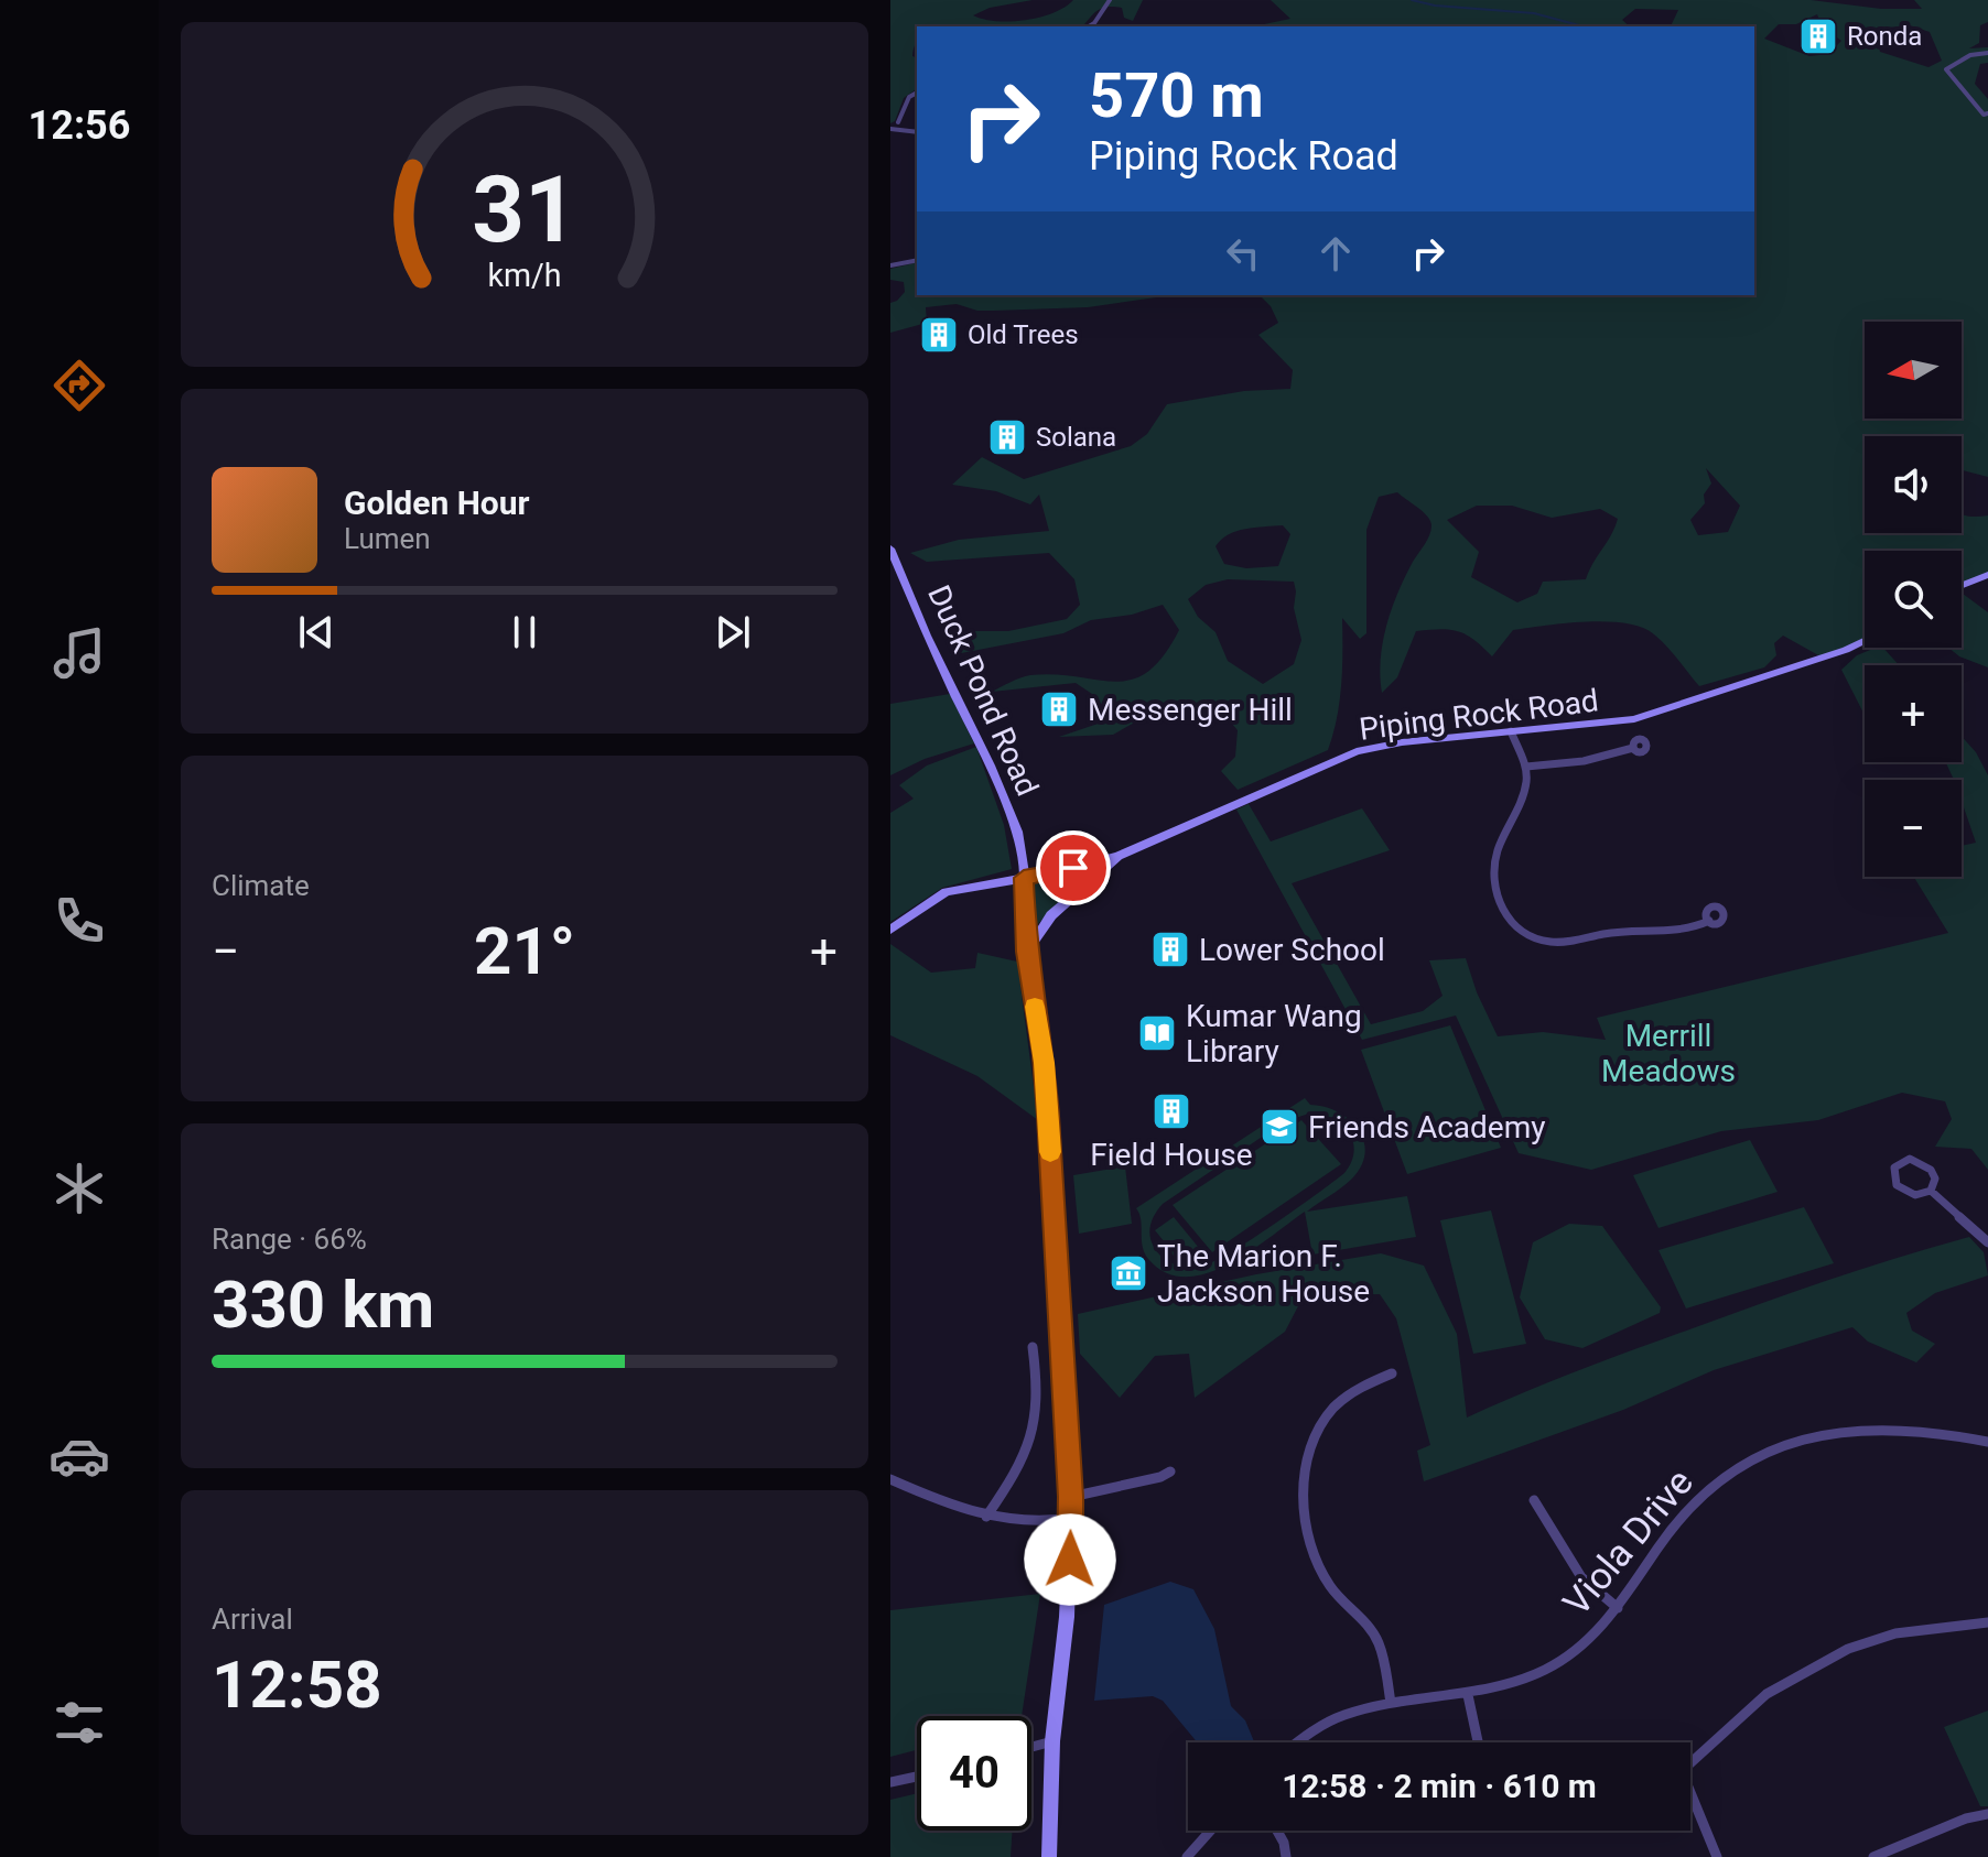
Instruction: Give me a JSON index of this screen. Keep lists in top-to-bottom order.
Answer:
{
  "streets": {
    "street": ["Duck Pond Road", "Piping Rock Road", "Viola Drive"]
  },
  "crossings": [
    ["Duck Pond Road", "Piping Rock Road"]
  ],
  "parks": ["Merrill Meadows"],
  "places": {
    "building": [
      "Ronda",
      "Old Trees",
      "Solana",
      "Messenger Hill",
      "Lower School",
      "Field House"
    ],
    "library": ["Kumar Wang Library"],
    "school or university": ["Friends Academy"],
    "museum": ["The Marion F. Jackson House"]
  },
  "north": "left",
  "page": {
    "tabs": "12:56",
    "turn": ["570 m", "Piping Rock Road"],
    "map_buttons": ["+", "−"],
    "song": ["Golden Hour", "Lumen"],
    "tile": [
      "Climate",
      ["Range · 66%", "330 km"],
      ["Arrival", "12:58"]
    ],
    "heat": ["−", "21°", "+"],
    "limit": "40",
    "trip": "12:58 · 2 min · 610 m",
    "gauge": ["31", "km/h"]
  }
}
